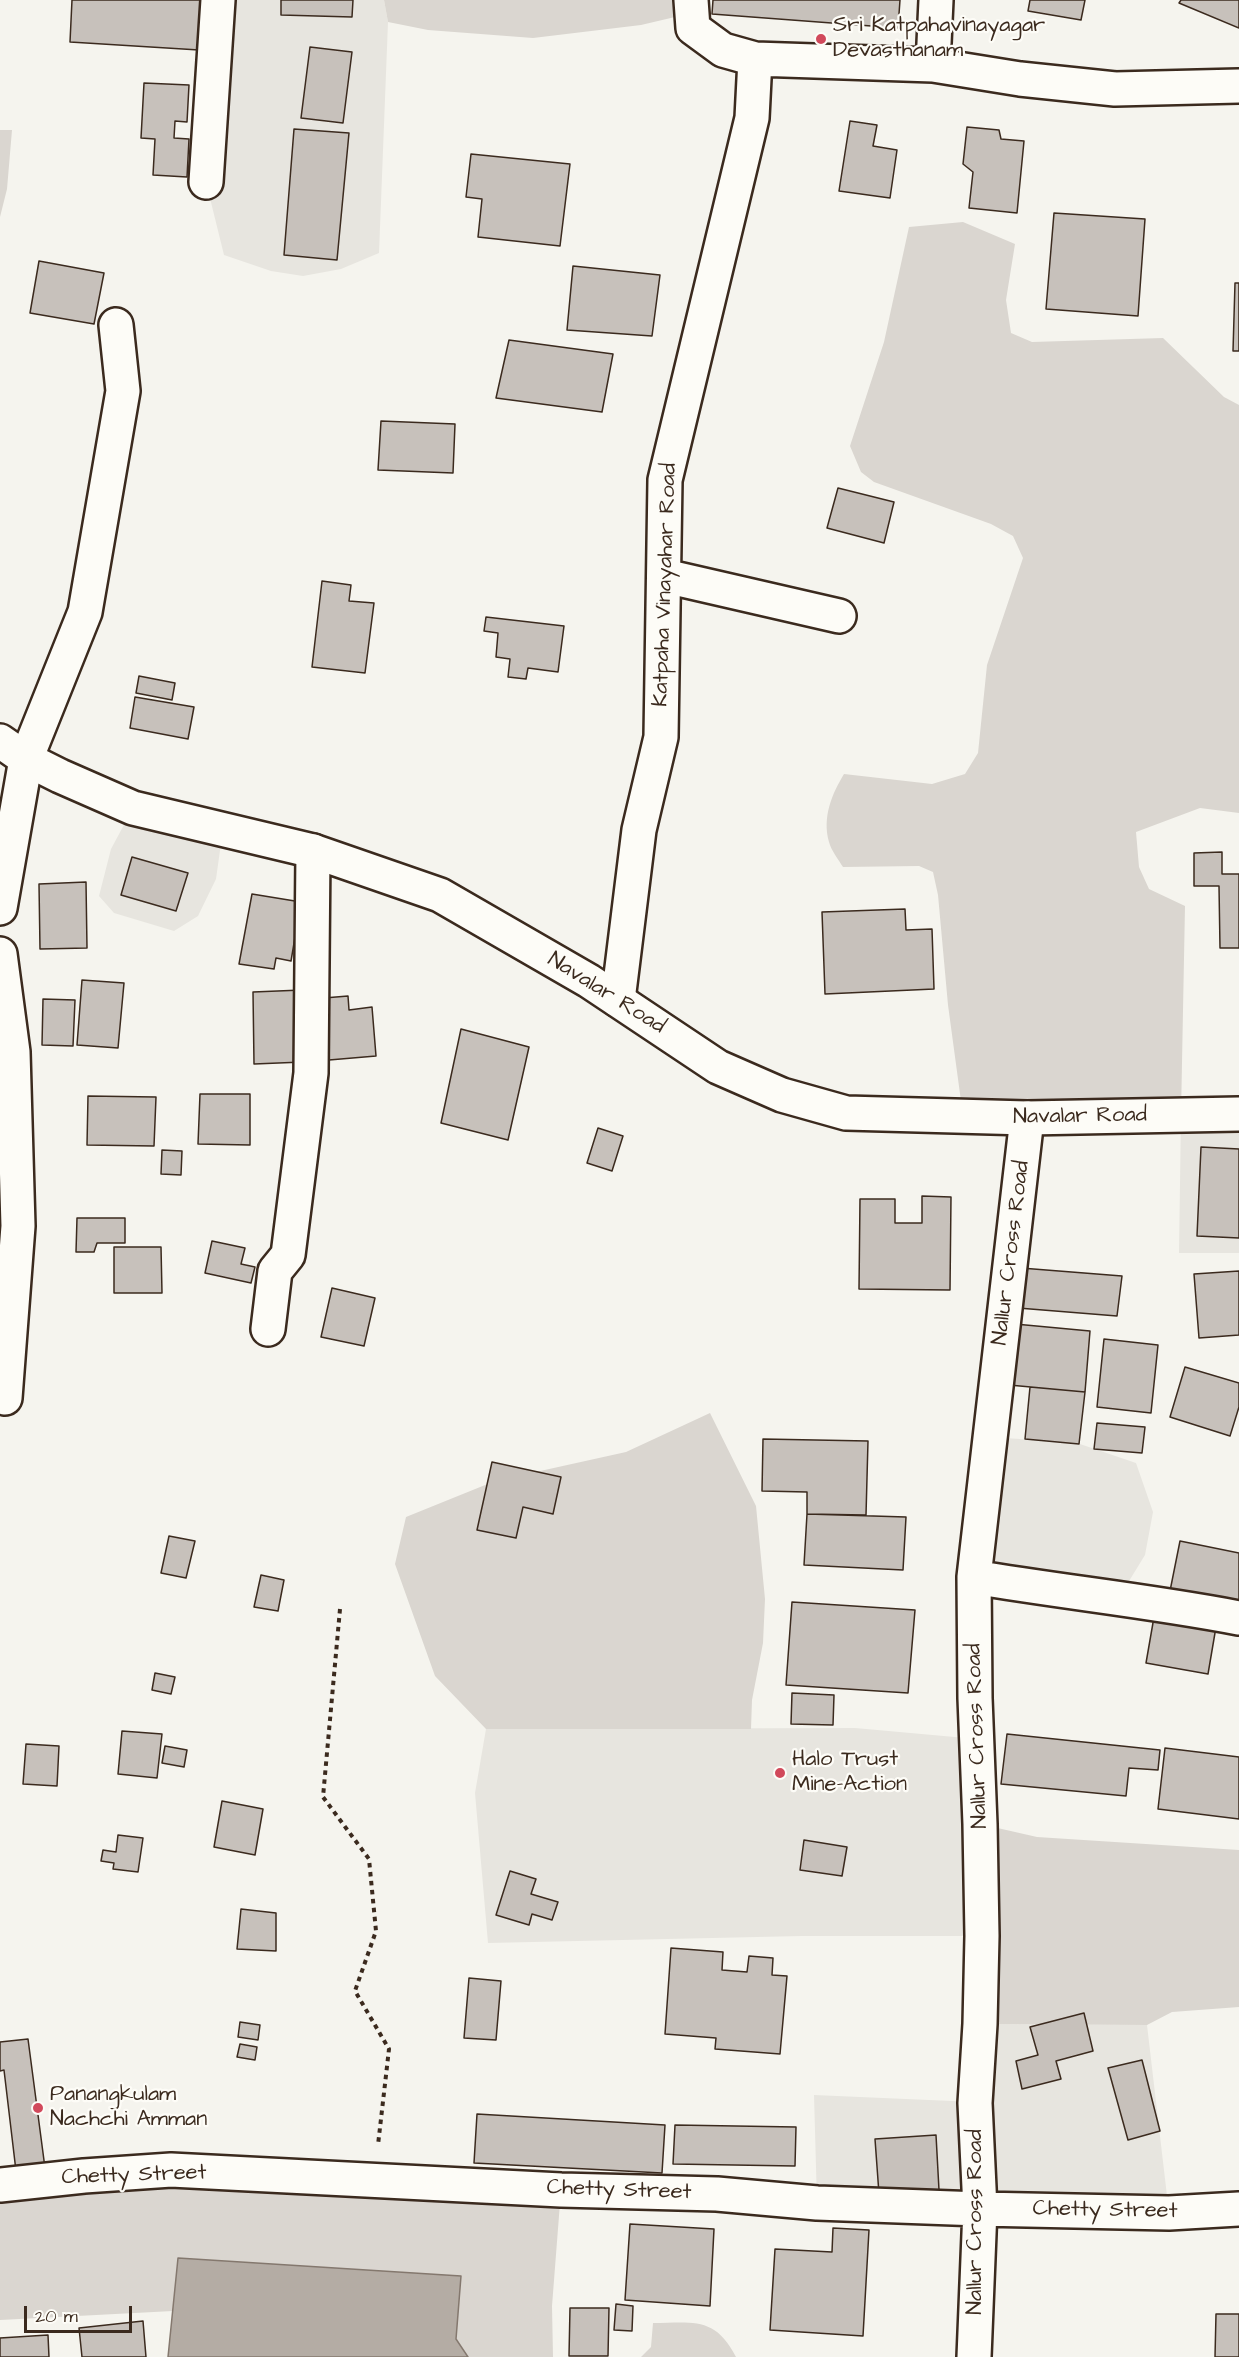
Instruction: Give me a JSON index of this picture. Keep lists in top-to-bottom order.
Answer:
{
  "streets": {
    "street": [
      "Katpaha Vinayahar Road",
      "Navalar Road",
      "Nallur Cross Road",
      "Chetty Street"
    ]
  },
  "crossings": [
    ["Katpaha Vinayahar Road", "Navalar Road"],
    ["Navalar Road", "Nallur Cross Road"],
    ["Nallur Cross Road", "Chetty Street"]
  ],
  "places": ["Sri Katpahavinayagar Devasthanam", "Halo Trust Mine-Action", "Panangkulam Nachchi Amman"],
  "scale_bar": "20 m"
}
